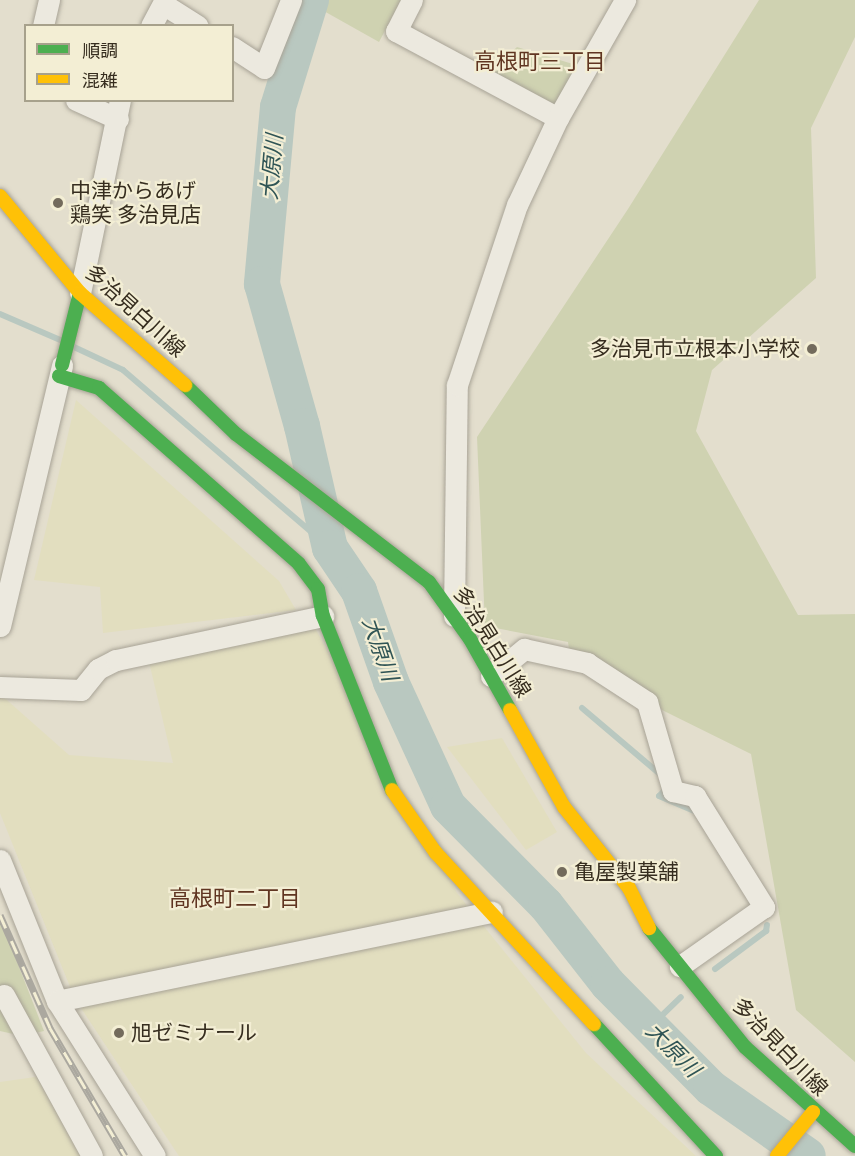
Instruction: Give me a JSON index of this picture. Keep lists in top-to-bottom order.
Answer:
{
  "streets": {
    "main road": ["多治見白川線"]
  },
  "districts": ["高根町三丁目", "高根町二丁目"],
  "water": ["大原川"],
  "places": [
    "中津からあげ 鶏笑 多治見店",
    "多治見市立根本小学校",
    "亀屋製菓舗",
    "旭ゼミナール"
  ],
  "legend": ["順調", "混雑"]
}
